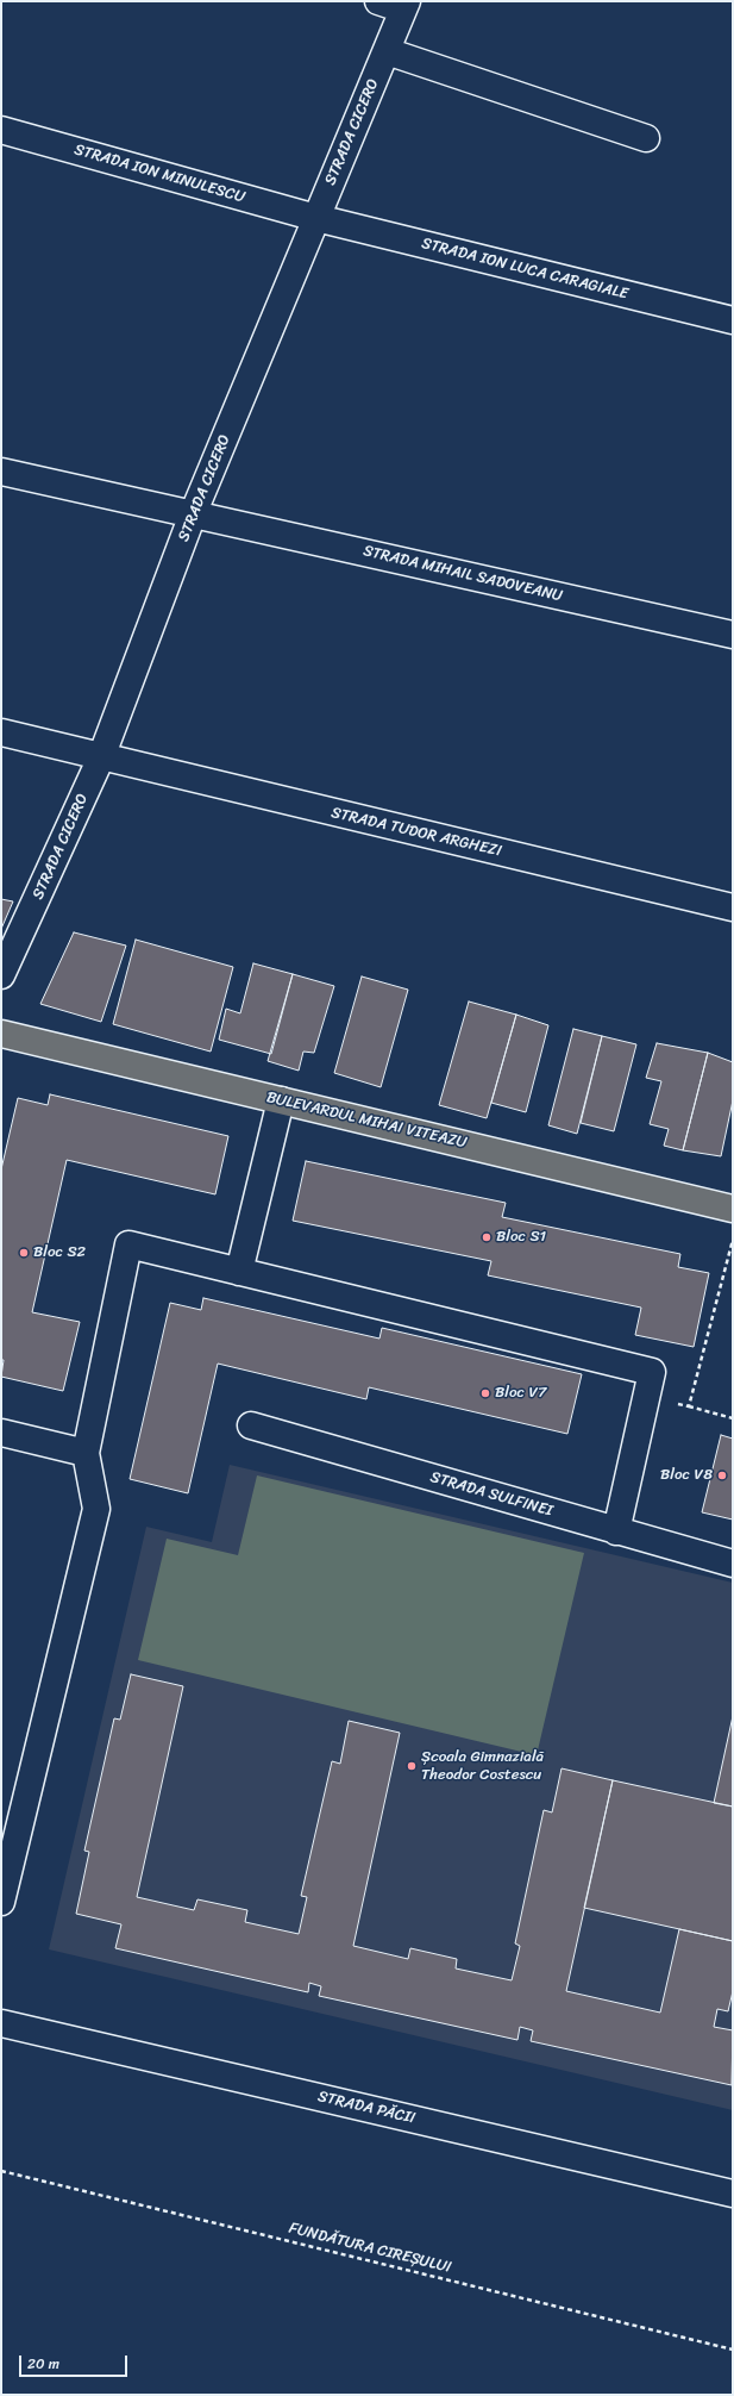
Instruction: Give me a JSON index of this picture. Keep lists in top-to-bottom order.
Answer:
{
  "streets": {
    "main road": ["BULEVARDUL MIHAI VITEAZU"],
    "street": [
      "STRADA CICERO",
      "STRADA ION MINULESCU",
      "STRADA ION LUCA CARAGIALE",
      "STRADA MIHAIL SADOVEANU",
      "STRADA TUDOR ARGHEZI",
      "STRADA SULFINEI",
      "STRADA PĂCII"
    ],
    "path": ["FUNDĂTURA CIREȘULUI"]
  },
  "crossings": [
    ["STRADA CICERO", "STRADA ION MINULESCU"],
    ["STRADA CICERO", "STRADA ION LUCA CARAGIALE"],
    ["STRADA CICERO", "STRADA MIHAIL SADOVEANU"],
    ["STRADA CICERO", "STRADA TUDOR ARGHEZI"],
    ["STRADA ION MINULESCU", "STRADA ION LUCA CARAGIALE"]
  ],
  "places": [
    "Bloc S1",
    "Bloc S2",
    "Bloc V7",
    "Bloc V8",
    "Școala Gimnazială Theodor Costescu"
  ],
  "scale_bar": "20 m"
}
